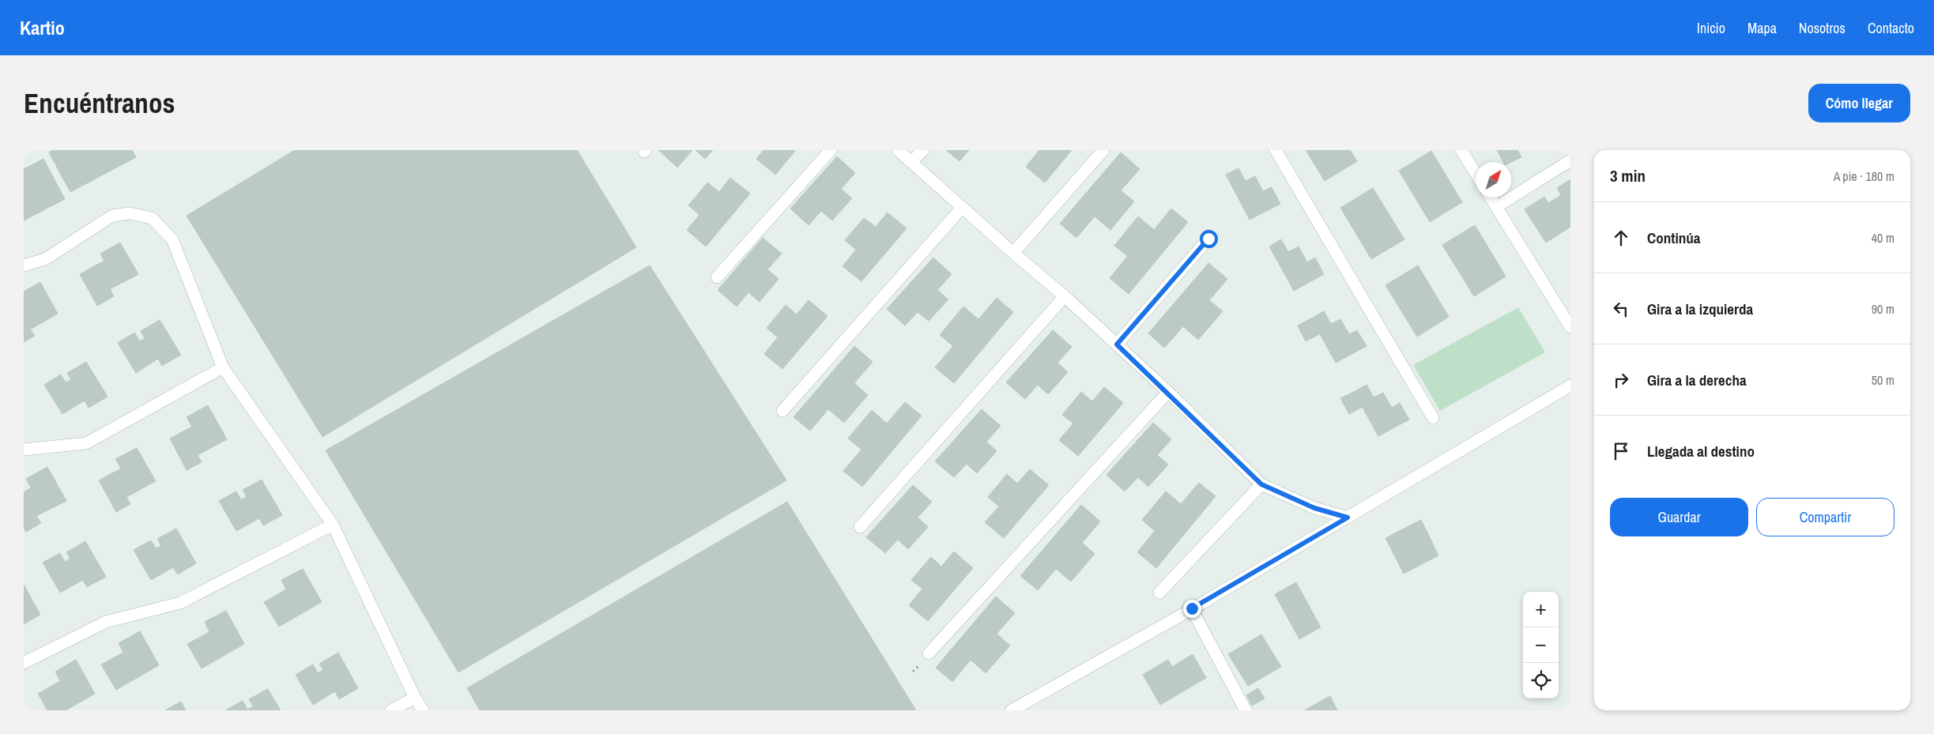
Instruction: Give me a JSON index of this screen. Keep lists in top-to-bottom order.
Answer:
{
  "north": "top right",
  "page": {
    "header": "Kartio",
    "nav": [
      "Inicio",
      "Mapa",
      "Nosotros",
      "Contacto"
    ],
    "buttons": [
      "Cómo llegar",
      ["Guardar", "Compartir"]
    ],
    "title": "Encuéntranos",
    "heading": ["3 min", "A pie · 180 m"],
    "list": [
      ["Continúa", "40 m"],
      ["Gira a la izquierda", "90 m"],
      ["Gira a la derecha", "50 m"],
      "Llegada al destino"
    ],
    "map_buttons": ["+", "−"]
  }
}
